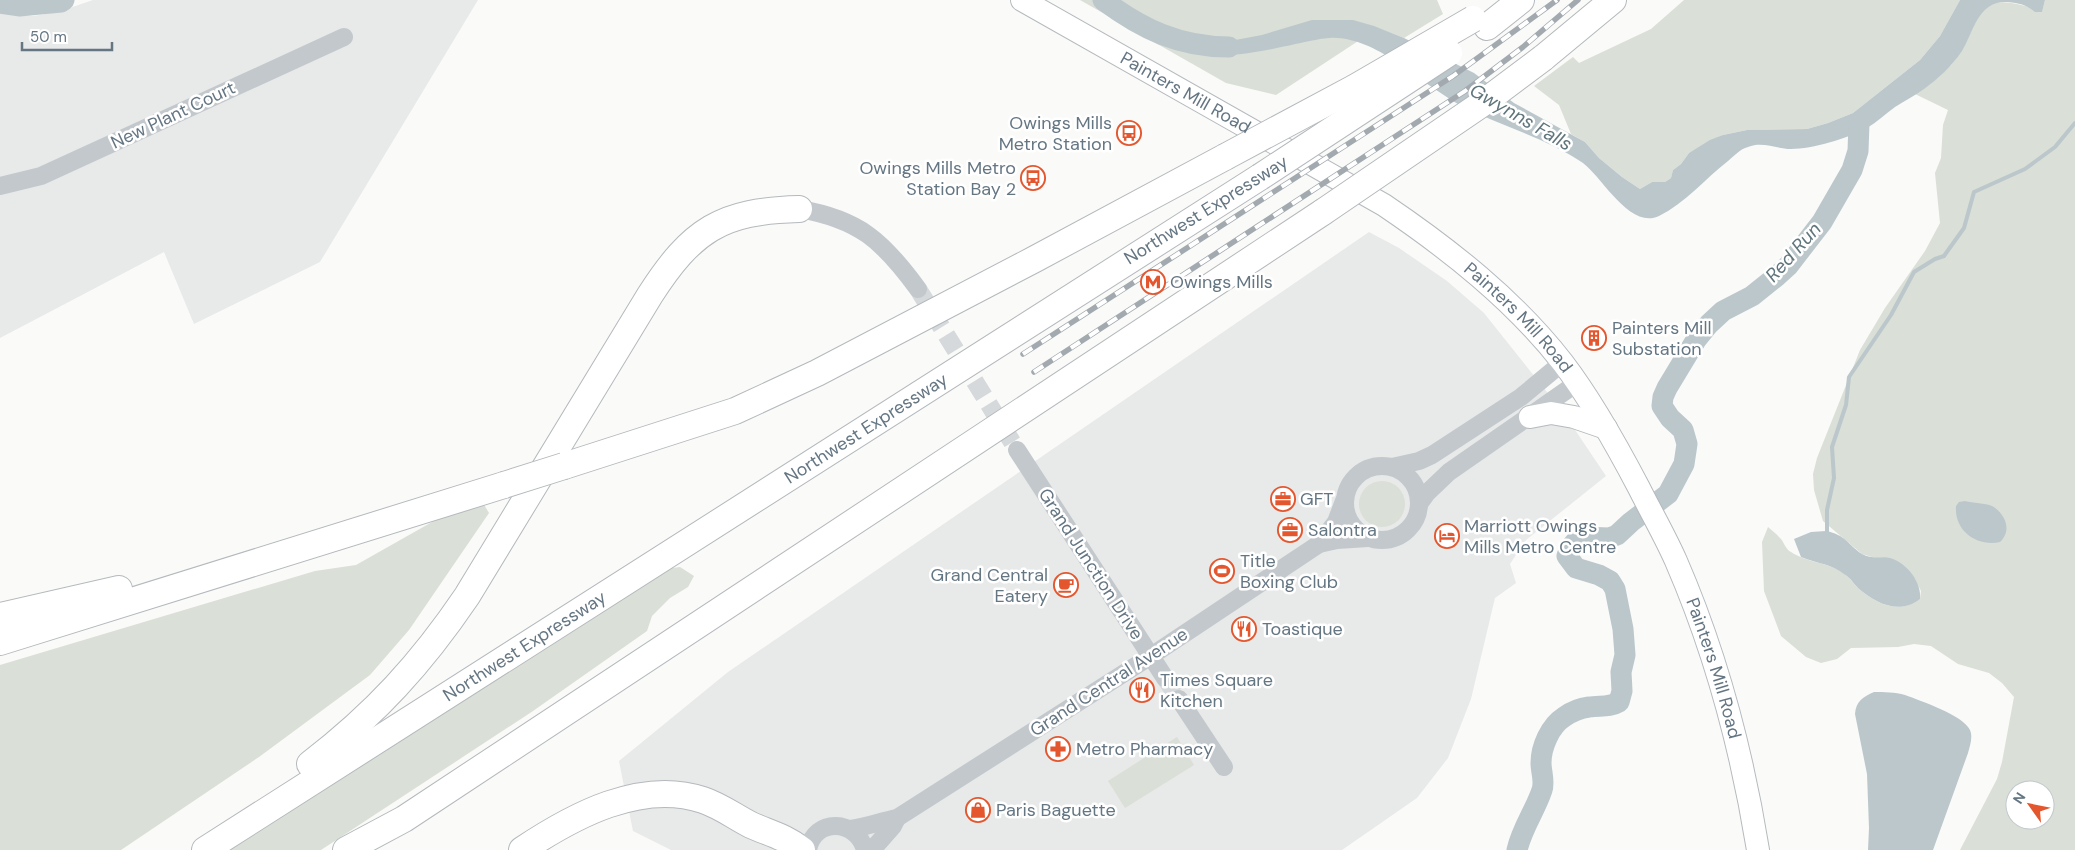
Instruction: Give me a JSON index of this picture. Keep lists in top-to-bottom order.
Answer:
{
  "streets": {
    "highway": ["Northwest Expressway"],
    "main road": ["Painters Mill Road"],
    "street": ["New Plant Court", "Grand Junction Drive", "Grand Central Avenue"]
  },
  "crossings": [
    ["Painters Mill Road", "Grand Central Avenue"],
    ["Grand Junction Drive", "Grand Central Avenue"]
  ],
  "water": ["Gwynns Falls", "Red Run"],
  "places": {
    "bus stop": ["Owings Mills Metro Station", "Owings Mills Metro Station Bay 2"],
    "metro station": ["Owings Mills"],
    "building": ["Painters Mill Substation"],
    "office": ["GFT", "Salontra"],
    "hotel": ["Marriott Owings Mills Metro Centre"],
    "sports": ["Title Boxing Club"],
    "cafe": ["Grand Central Eatery"],
    "restaurant": ["Toastique", "Times Square Kitchen"],
    "pharmacy": ["Metro Pharmacy"],
    "shop": ["Paris Baguette"]
  },
  "scale_bar": "50 m",
  "north": "top left"
}
